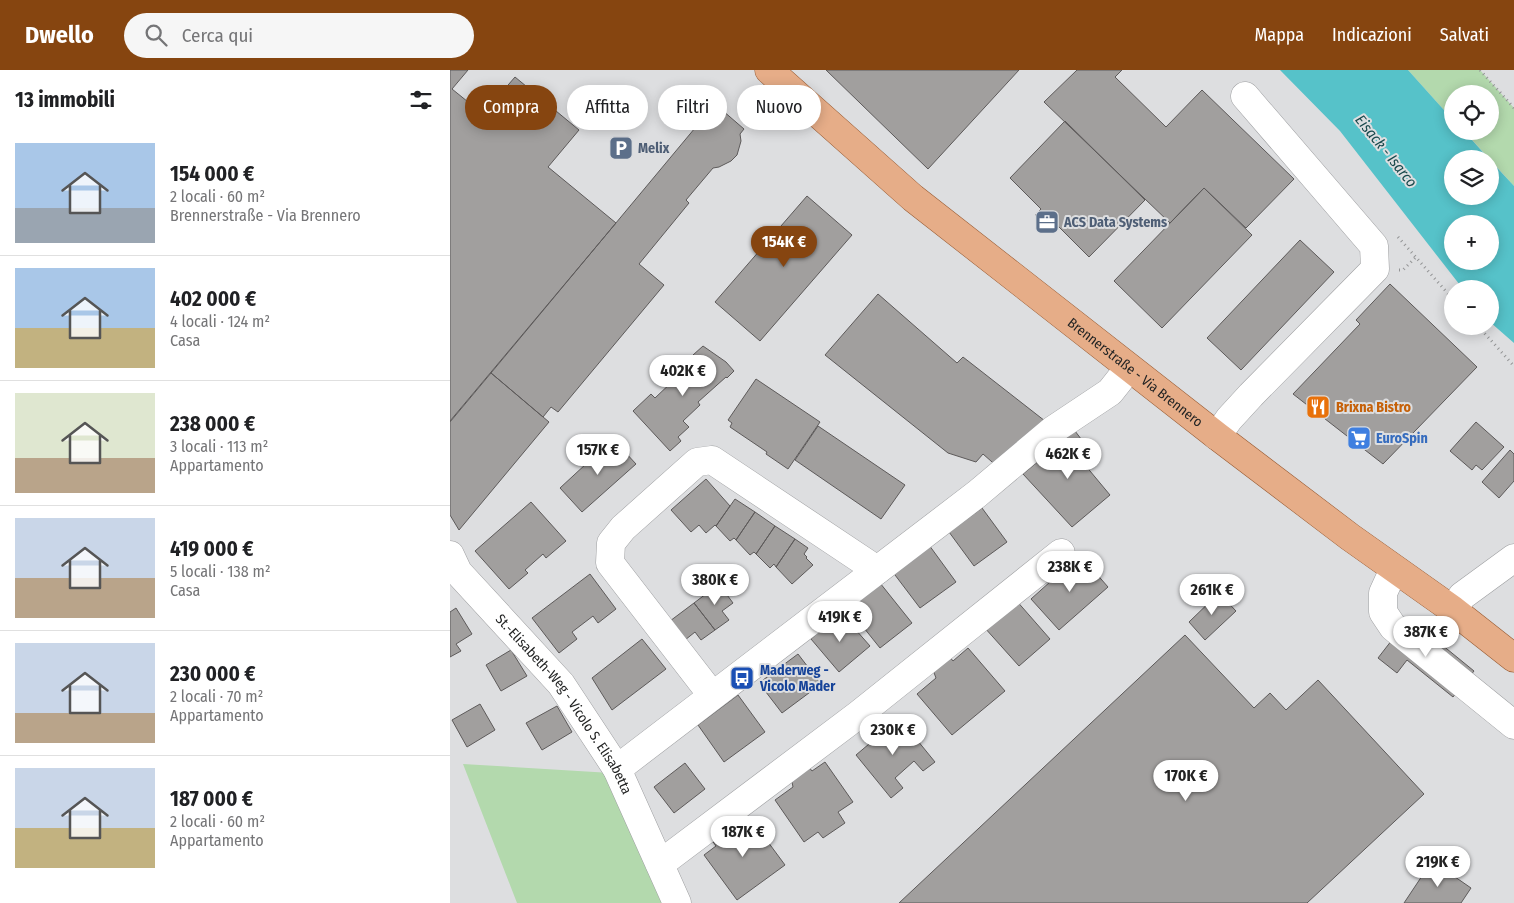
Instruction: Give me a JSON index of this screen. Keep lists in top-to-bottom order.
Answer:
{
  "streets": {
    "main road": ["Brennerstraße - Via Brennero"],
    "street": ["St.-Elisabeth-Weg - Vicolo S. Elisabetta"]
  },
  "water": ["Eisack - Isarco"],
  "places": {
    "parking": ["Melix"],
    "office": ["ACS Data Systems"],
    "restaurant": ["Brixna Bistro"],
    "supermarket": ["EuroSpin"],
    "bus stop": ["Maderweg - Vicolo Mader"]
  },
  "page": {
    "header": "Dwello",
    "search": "Cerca qui",
    "nav": ["Mappa", "Indicazioni", "Salvati"],
    "heading": "13 immobili",
    "map_buttons": ["+", "−"],
    "chip": [
      "Compra",
      "Affitta",
      "Filtri",
      "Nuovo"
    ],
    "list": [
      {
        "name": "154 000 €",
        "note": "2 locali · 60 m² · Brennerstraße - Via Brennero"
      },
      {
        "name": "402 000 €",
        "note": "4 locali · 124 m² · Casa"
      },
      {
        "name": "238 000 €",
        "note": "3 locali · 113 m² · Appartamento"
      },
      {
        "name": "419 000 €",
        "note": "5 locali · 138 m² · Casa"
      },
      {
        "name": "230 000 €",
        "note": "2 locali · 70 m² · Appartamento"
      },
      {
        "name": "187 000 €",
        "note": "2 locali · 60 m² · Appartamento"
      }
    ],
    "price": [
      "154K €",
      "402K €",
      "157K €",
      "462K €",
      "238K €",
      "380K €",
      "261K €",
      "419K €",
      "387K €",
      "230K €",
      "170K €",
      "187K €",
      "219K €"
    ]
  }
}
